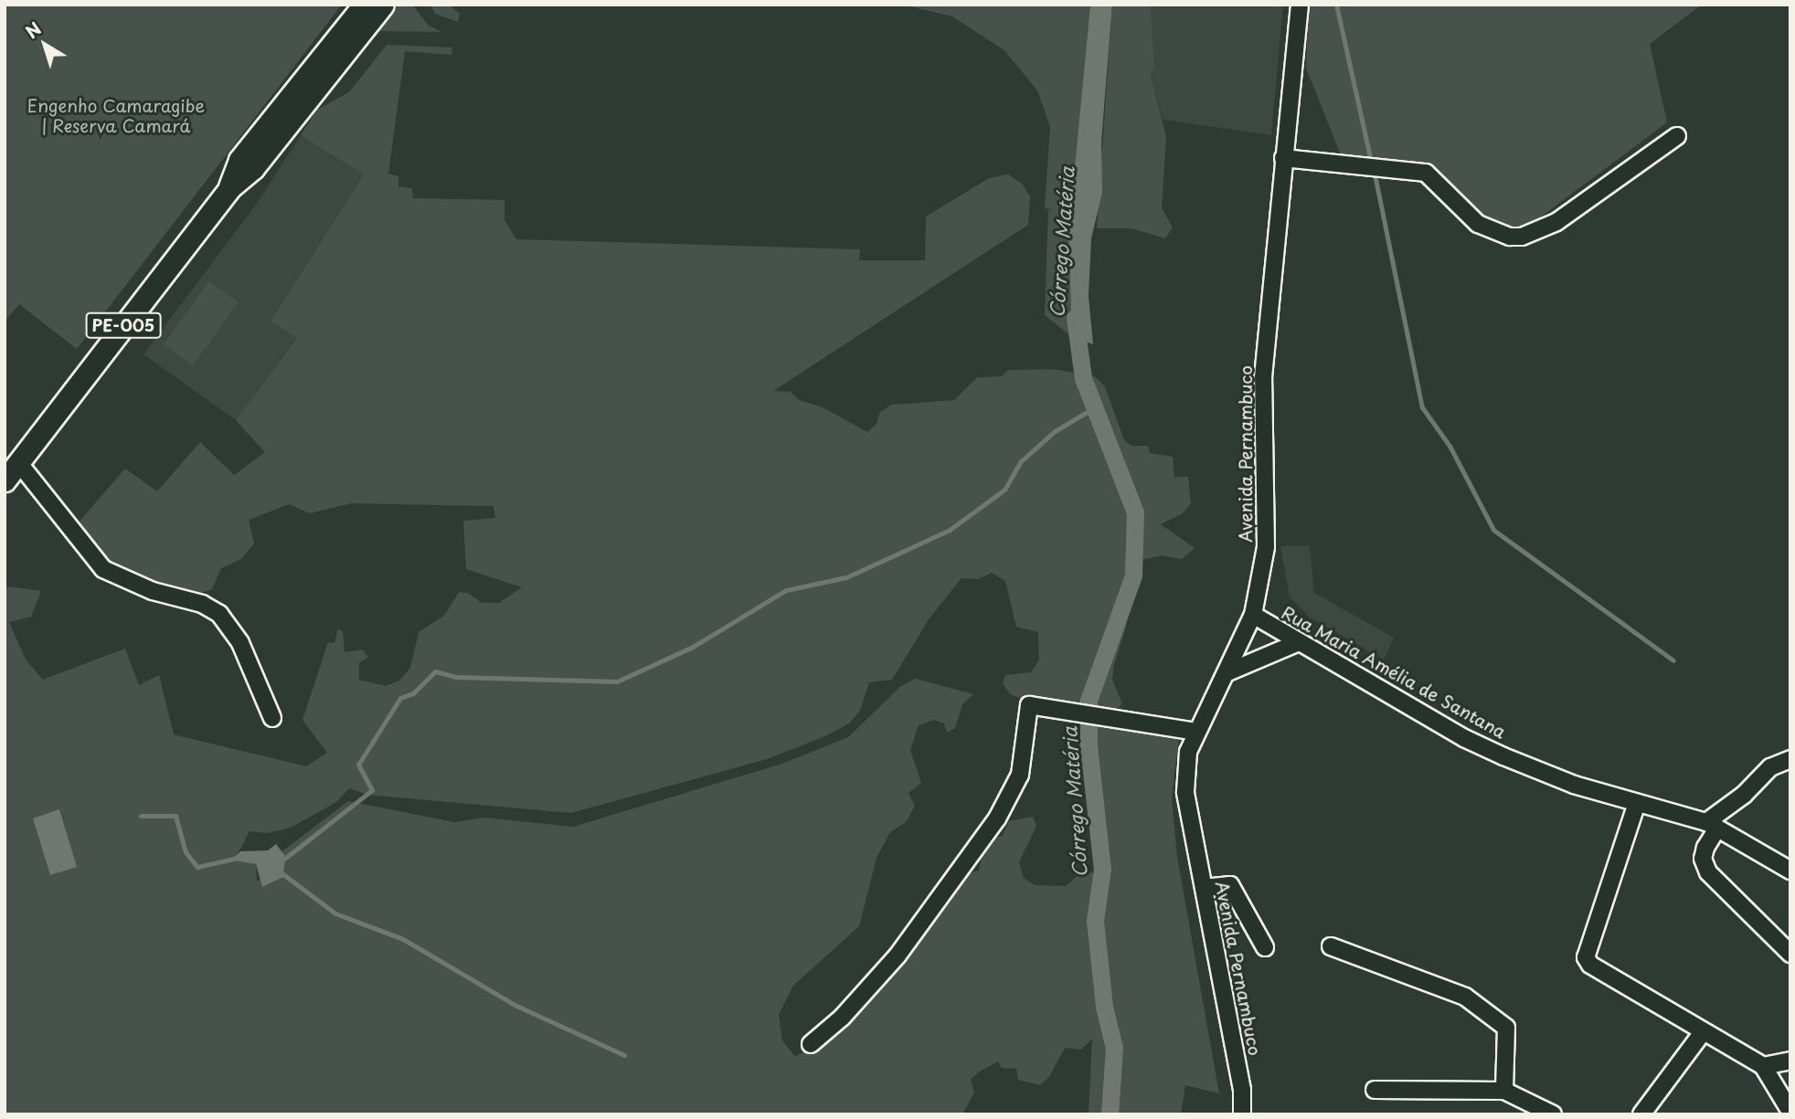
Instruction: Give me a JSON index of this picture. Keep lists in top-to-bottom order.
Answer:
{
  "streets": {
    "main road": ["PE-005"],
    "street": ["Avenida Pernambuco", "Rua Maria Amélia de Santana"]
  },
  "crossings": [
    ["Avenida Pernambuco", "Rua Maria Amélia de Santana"]
  ],
  "water": ["Córrego Matéria"],
  "parks": ["Engenho Camaragibe | Reserva Camará"],
  "north": "top left"
}
